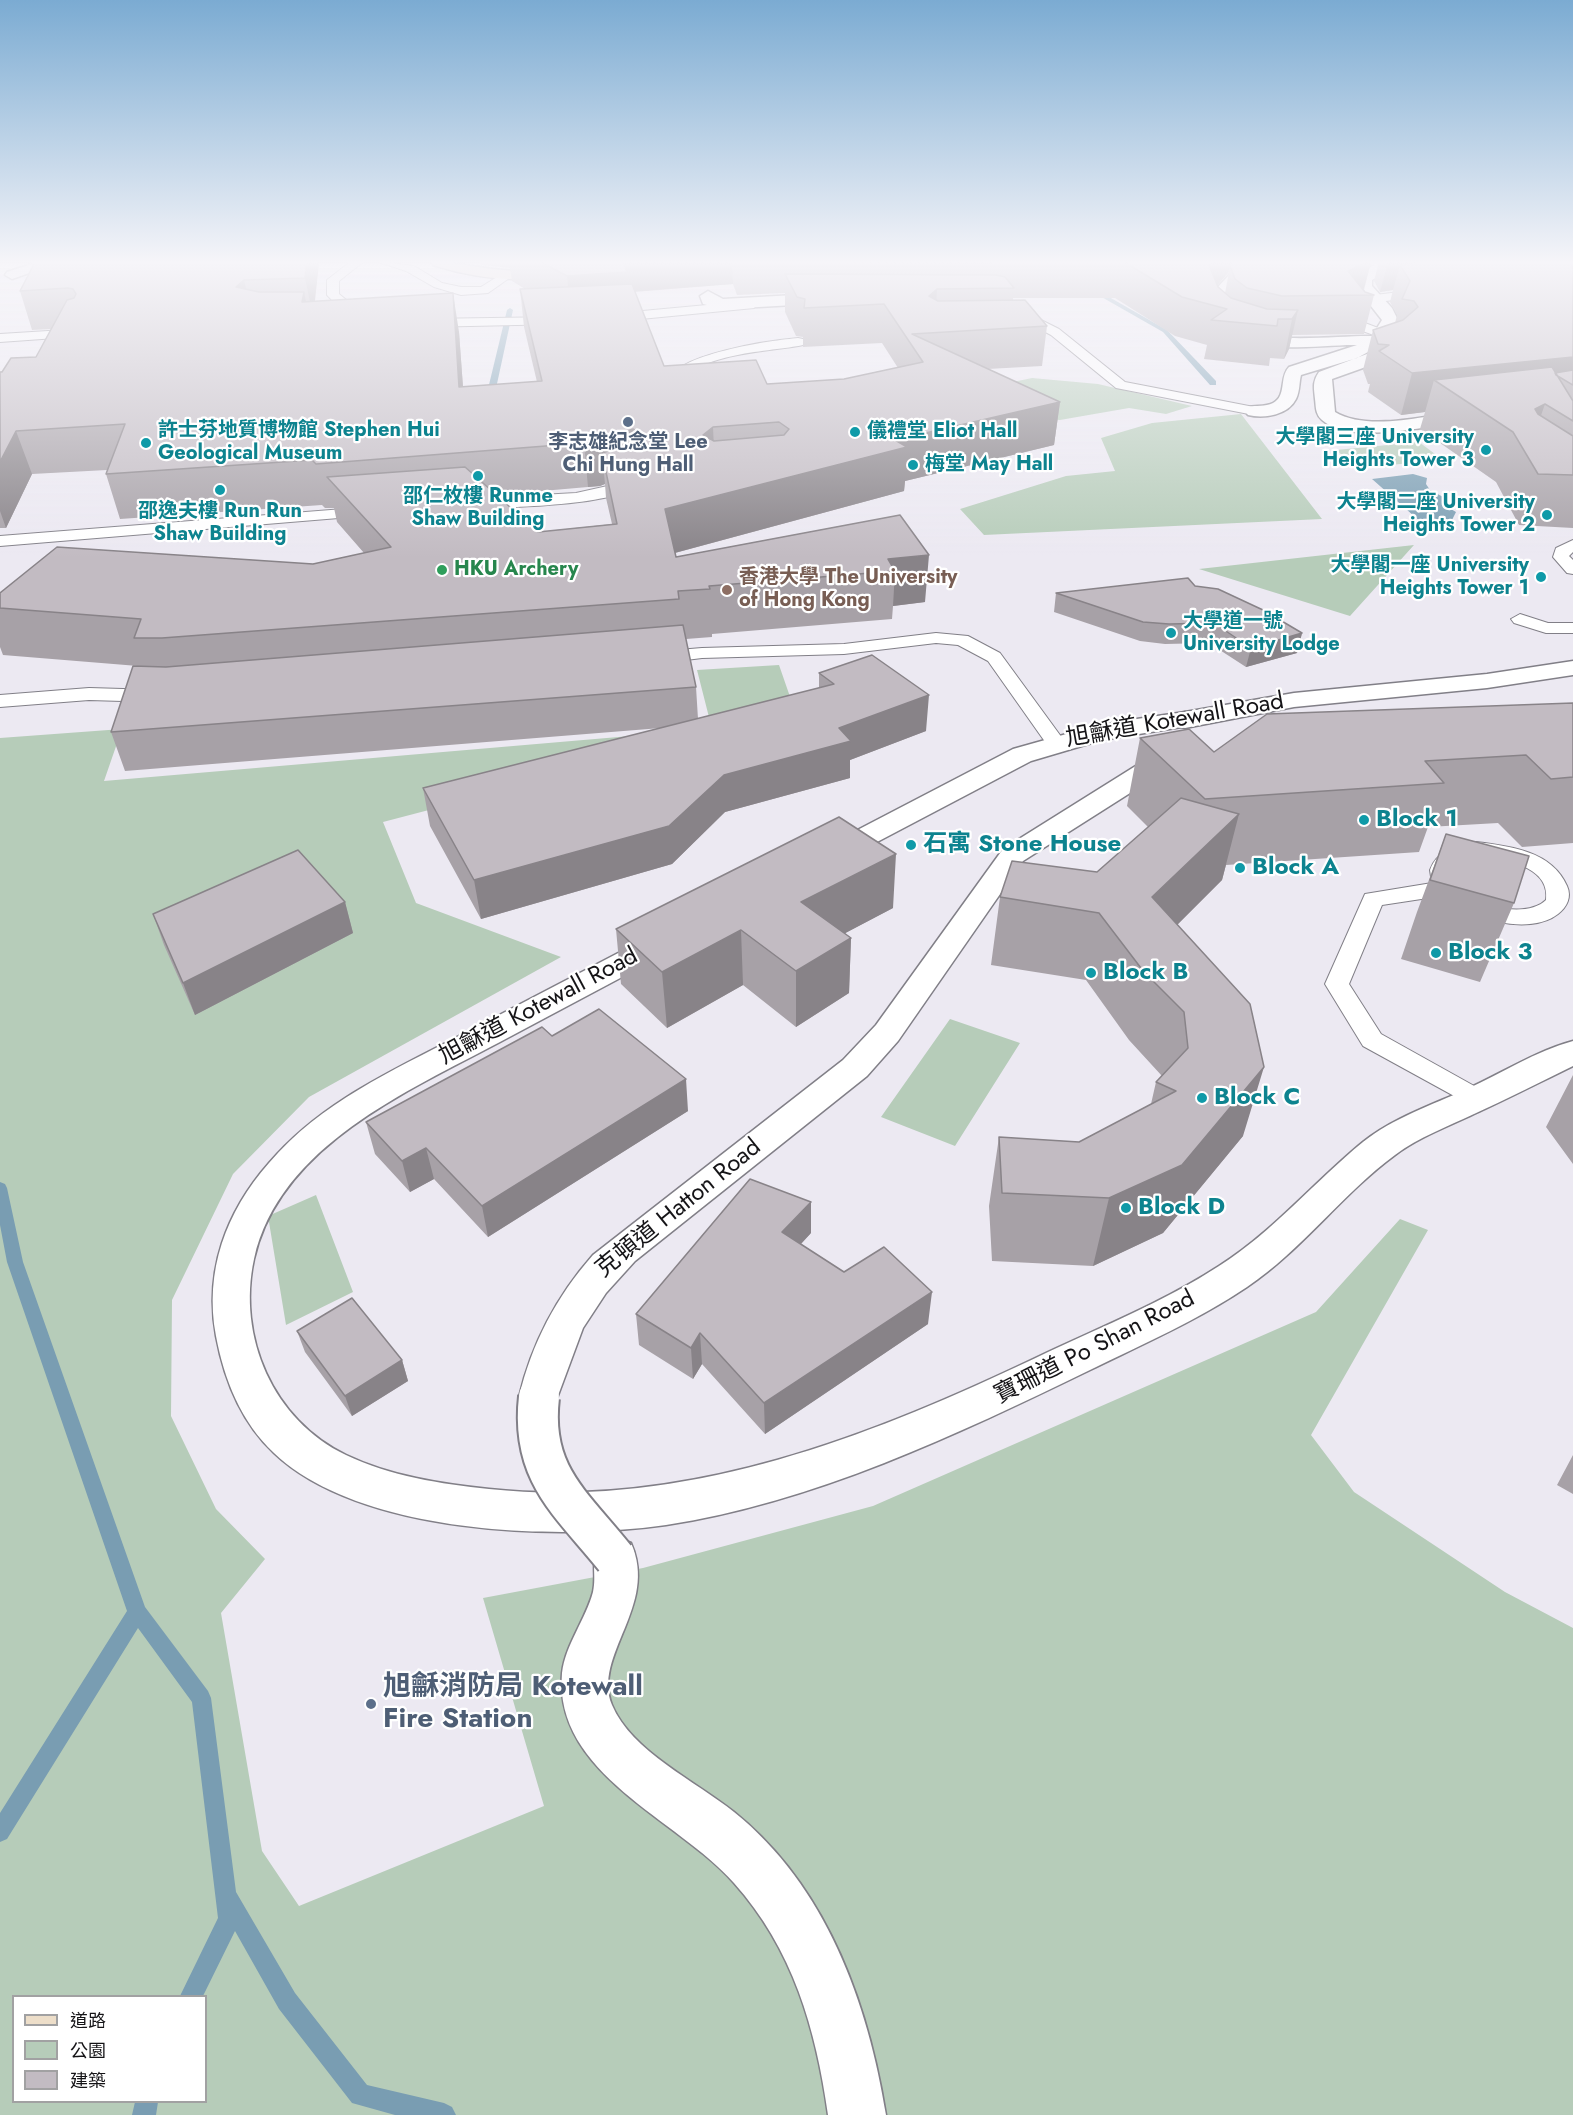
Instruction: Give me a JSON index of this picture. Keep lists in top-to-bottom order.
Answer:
{
  "streets": {
    "street": ["旭龢道 Kotewall Road", "克頓道 Hatton Road", "寶珊道 Po Shan Road"]
  },
  "crossings": [
    ["旭龢道 Kotewall Road", "寶珊道 Po Shan Road"]
  ],
  "places": [
    "李志雄紀念堂 Lee Chi Hung Hall",
    "儀禮堂 Eliot Hall",
    "許士芬地質博物館 Stephen Hui Geological Museum",
    "大學閣三座 University Heights Tower 3",
    "梅堂 May Hall",
    "邵仁枚樓 Runme Shaw Building",
    "邵逸夫樓 Run Run Shaw Building",
    "大學閣二座 University Heights Tower 2",
    "HKU Archery",
    "大學閣一座 University Heights Tower 1",
    "香港大學 The University of Hong Kong",
    "大學道一號 University Lodge",
    "Block 1",
    "石寓 Stone House",
    "Block A",
    "Block 3",
    "Block B",
    "Block C",
    "Block D",
    "旭龢消防局 Kotewall Fire Station"
  ],
  "legend": ["道路", "公園", "建築"]
}
